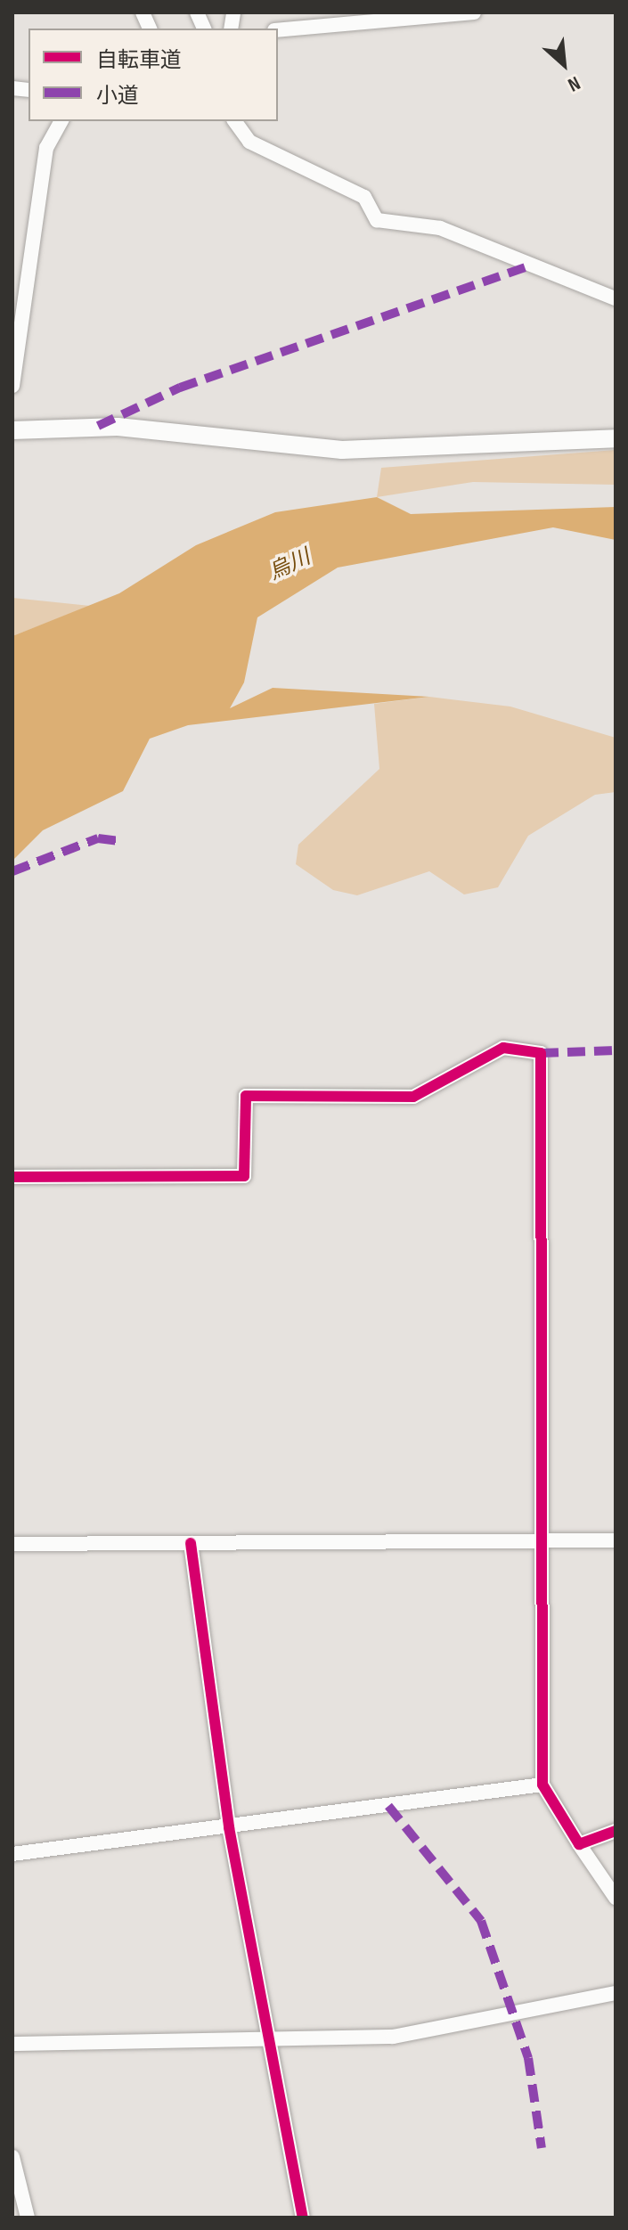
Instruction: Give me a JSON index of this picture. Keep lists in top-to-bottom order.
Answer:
{
  "water": ["烏川"],
  "legend": ["自転車道", "小道"],
  "north": "bottom right"
}
